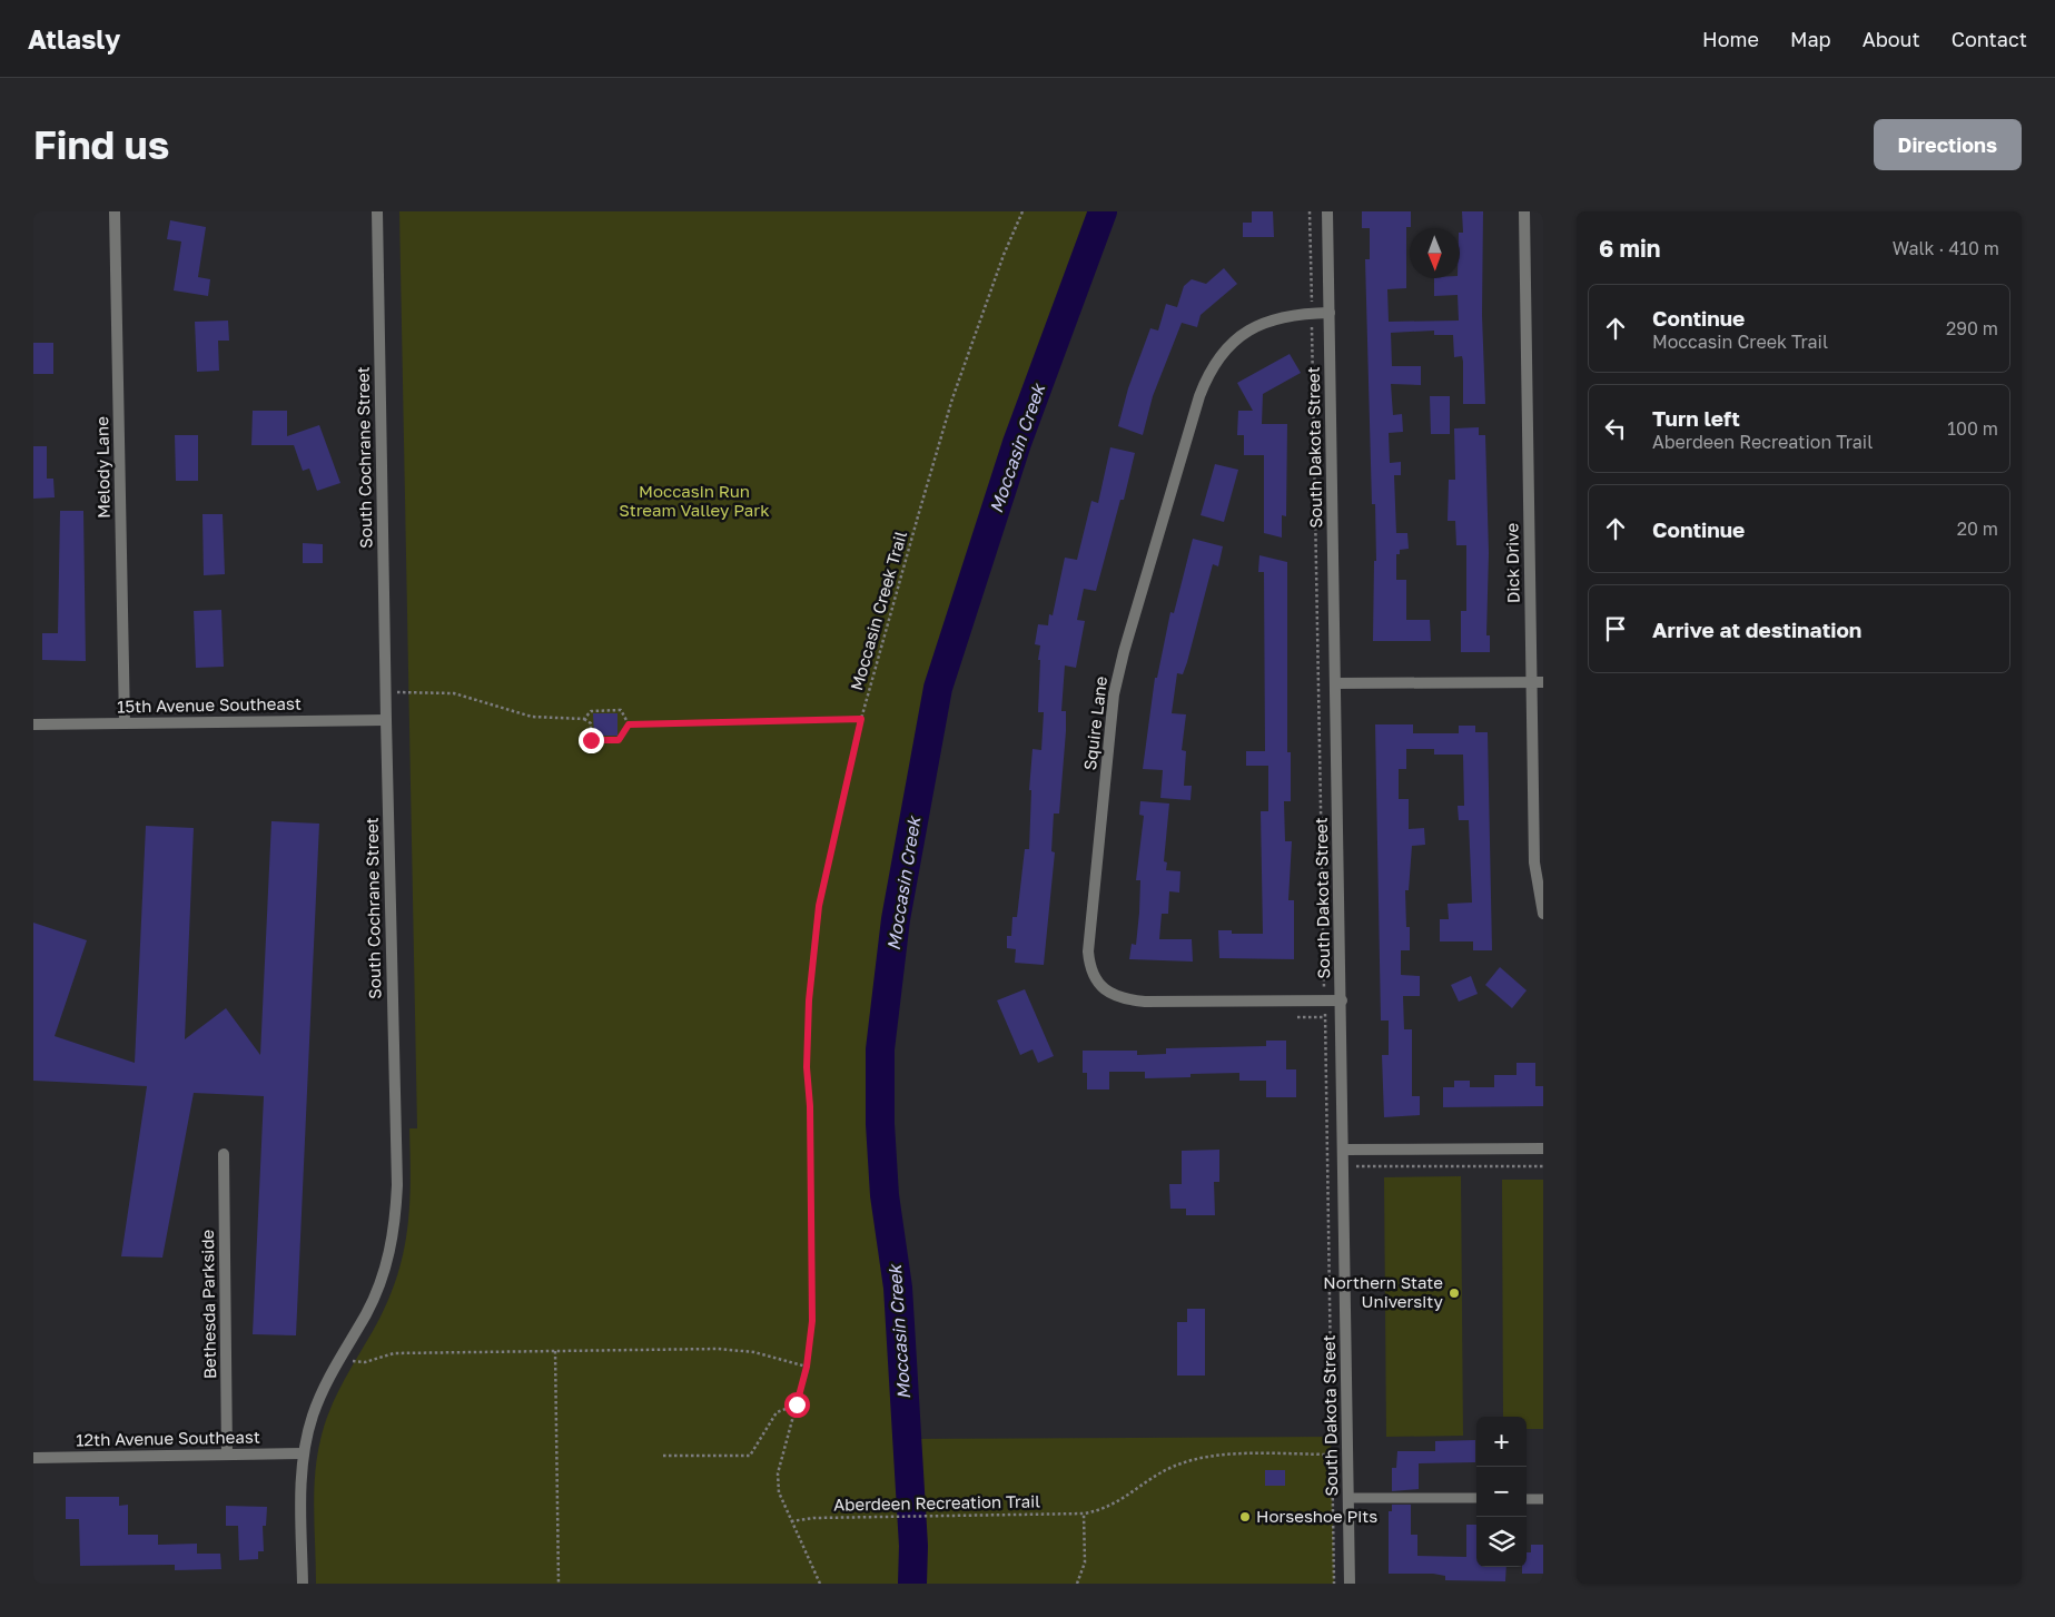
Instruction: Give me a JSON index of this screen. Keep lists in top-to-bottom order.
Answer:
{
  "streets": {
    "street": [
      "South Dakota Street",
      "South Cochrane Street",
      "Melody Lane",
      "Dick Drive",
      "15th Avenue Southeast",
      "Squire Lane",
      "Bethesda Parkside",
      "12th Avenue Southeast"
    ],
    "path": ["Moccasin Creek Trail", "Aberdeen Recreation Trail"]
  },
  "crossings": [
    ["South Dakota Street", "Squire Lane"],
    ["South Cochrane Street", "15th Avenue Southeast"],
    ["South Cochrane Street", "12th Avenue Southeast"],
    ["Melody Lane", "15th Avenue Southeast"],
    ["Moccasin Creek Trail", "Aberdeen Recreation Trail"],
    ["Bethesda Parkside", "12th Avenue Southeast"]
  ],
  "water": ["Moccasin Creek"],
  "parks": ["Moccasin Run Stream Valley Park"],
  "places": ["Northern State University", "Horseshoe Pits"],
  "north": "bottom",
  "page": {
    "header": "Atlasly",
    "nav": [
      "Home",
      "Map",
      "About",
      "Contact"
    ],
    "buttons": "Directions",
    "title": "Find us",
    "heading": ["6 min", "Walk · 410 m"],
    "list": [
      ["Continue", "Moccasin Creek Trail", "290 m"],
      ["Turn left", "Aberdeen Recreation Trail", "100 m"],
      ["Continue", "20 m"],
      "Arrive at destination"
    ],
    "map_buttons": ["+", "−"]
  }
}
